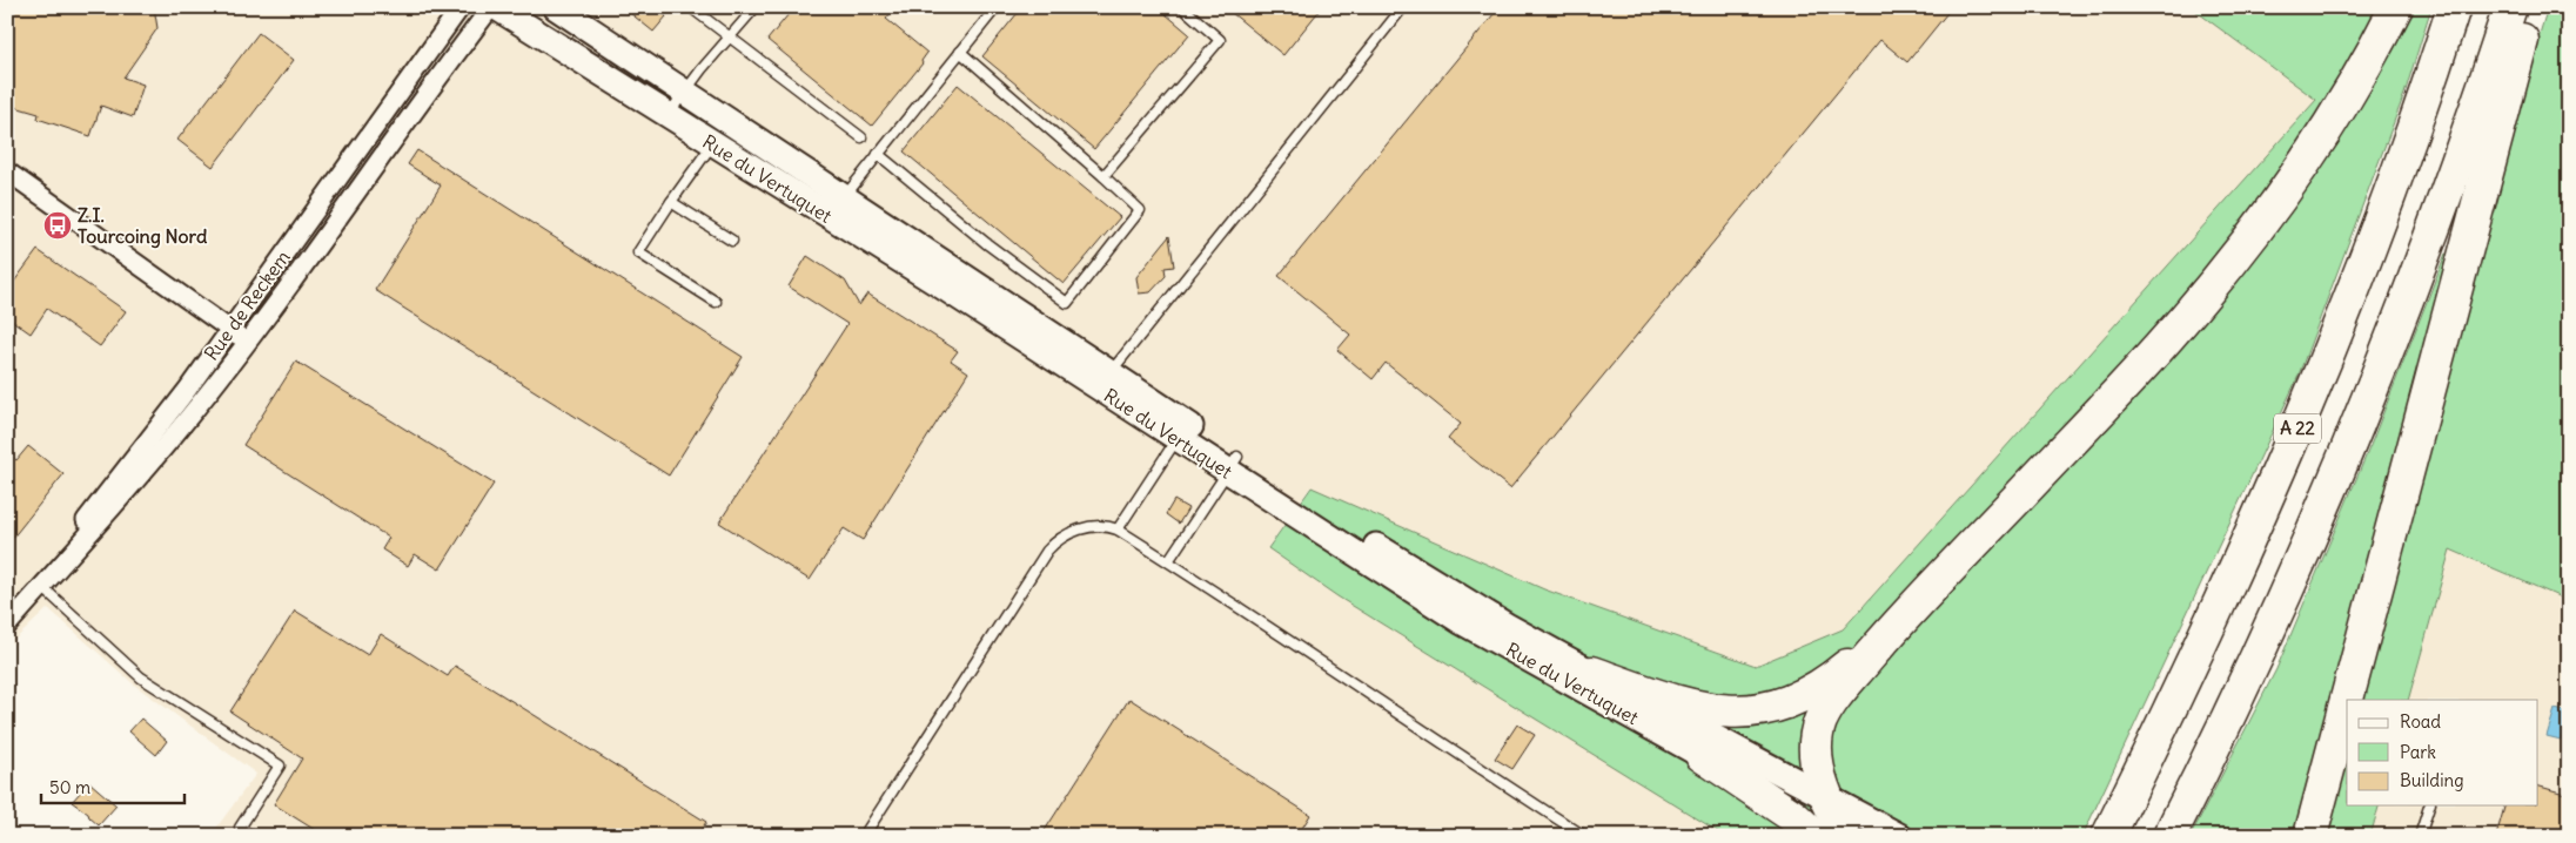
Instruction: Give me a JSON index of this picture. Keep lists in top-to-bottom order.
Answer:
{
  "streets": {
    "highway": ["A 22"],
    "street": ["Rue du Vertuquet", "Rue de Reckem"]
  },
  "crossings": [
    ["Rue du Vertuquet", "Rue de Reckem"]
  ],
  "places": {
    "bus stop": ["Z.I. Tourcoing Nord"]
  },
  "legend": ["Road", "Park", "Building"],
  "scale_bar": "50 m"
}
